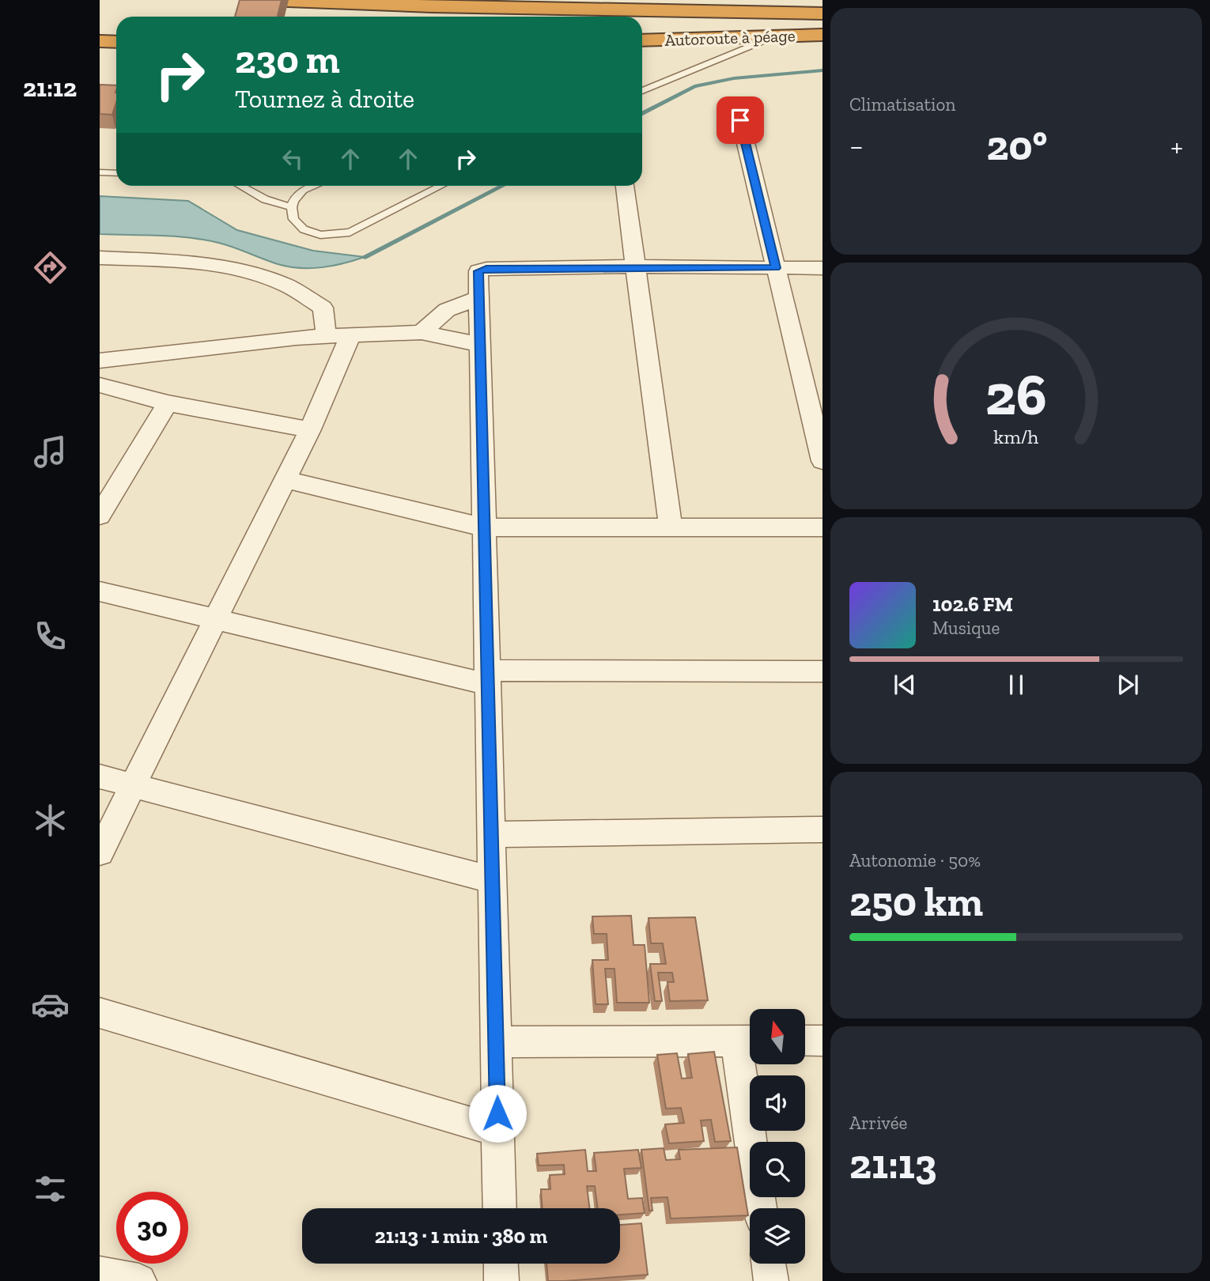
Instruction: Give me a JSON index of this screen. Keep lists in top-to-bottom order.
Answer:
{
  "streets": {
    "highway": ["Autoroute à péage"]
  },
  "north": "top",
  "page": {
    "tabs": "21:12",
    "tile": [
      "Climatisation",
      ["Autonomie · 50%", "250 km"],
      ["Arrivée", "21:13"]
    ],
    "turn": ["230 m", "Tournez à droite"],
    "heat": ["−", "20°", "+"],
    "song": ["102.6 FM", "Musique"],
    "limit": "30",
    "trip": "21:13 · 1 min · 380 m",
    "gauge": ["26", "km/h"]
  }
}
